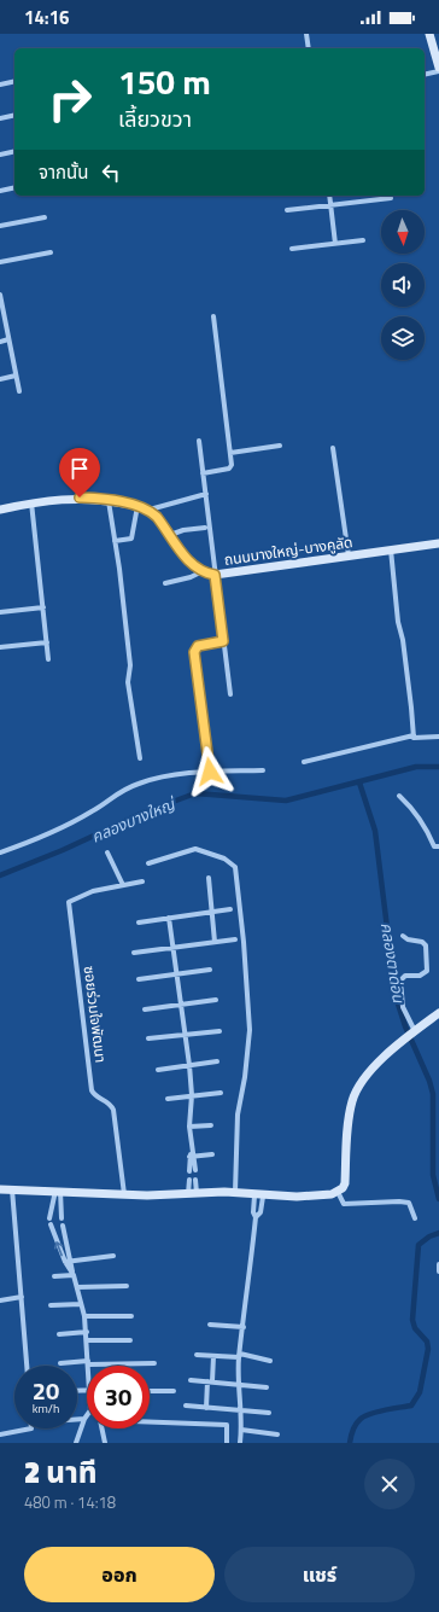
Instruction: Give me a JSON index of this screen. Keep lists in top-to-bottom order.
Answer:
{
  "streets": {
    "street": ["ถนนบางใหญ่-บางคูลัด", "ซอยร่วมใจพัฒนา"]
  },
  "water": ["คลองบางใหญ่", "คลองตาด่อน"],
  "north": "bottom",
  "page": {
    "status": "14:16",
    "turn": ["150 m", "เลี้ยวขวา"],
    "then": "จากนั้น",
    "speed": "20 km/h",
    "limit": "30",
    "heading": ["2 นาที", "480 m · 14:18"],
    "buttons": ["ออก", "แชร์"]
  }
}
